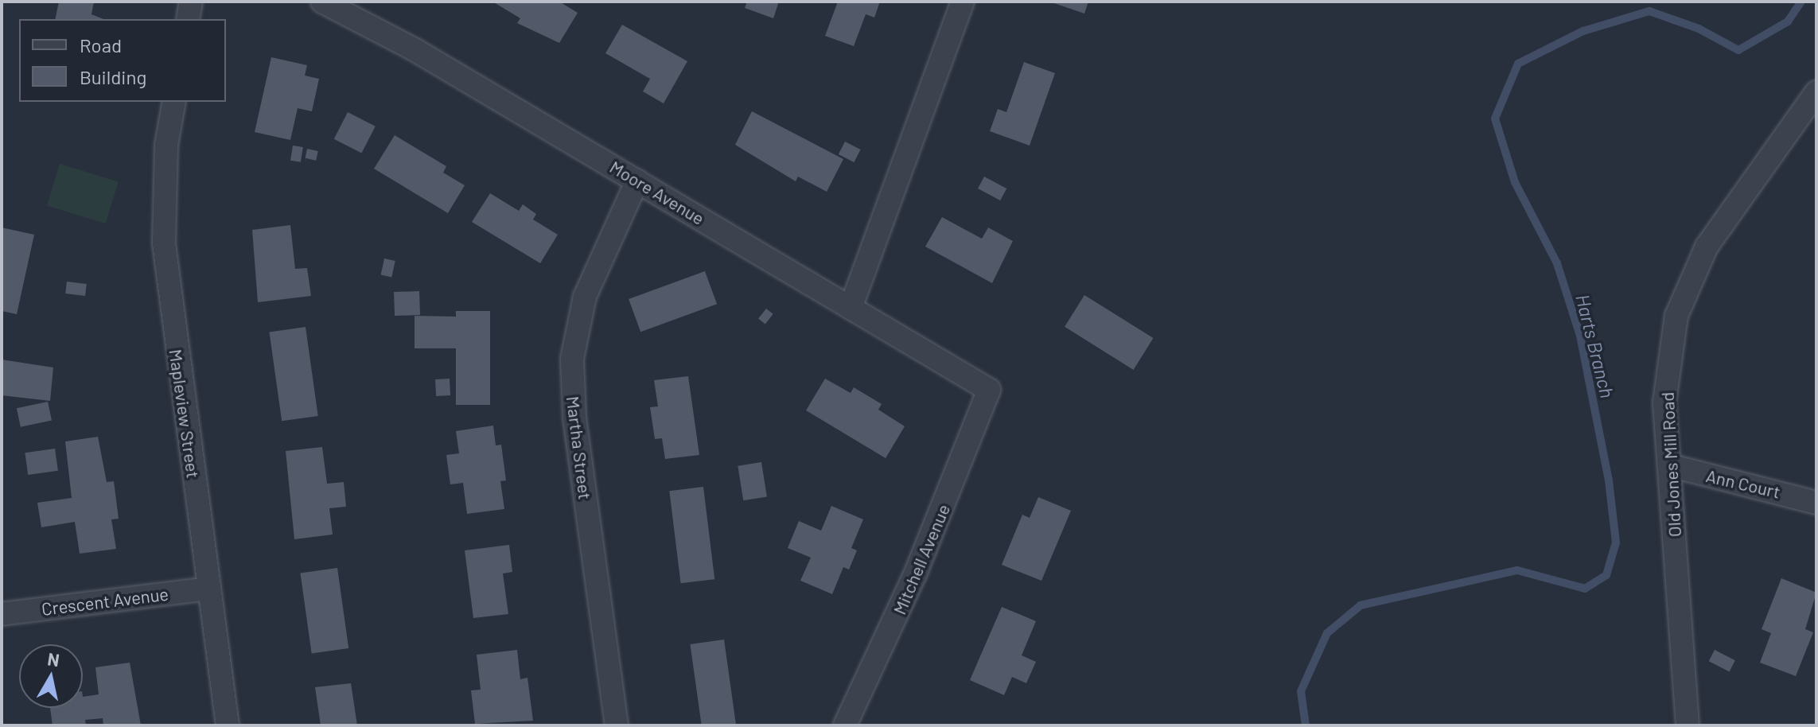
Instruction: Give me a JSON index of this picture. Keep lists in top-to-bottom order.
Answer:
{
  "streets": {
    "street": [
      "Moore Avenue",
      "Mapleview Street",
      "Martha Street",
      "Old Jones Mill Road",
      "Ann Court",
      "Mitchell Avenue",
      "Crescent Avenue"
    ]
  },
  "crossings": [
    ["Moore Avenue", "Martha Street"],
    ["Moore Avenue", "Mitchell Avenue"],
    ["Mapleview Street", "Crescent Avenue"],
    ["Old Jones Mill Road", "Ann Court"]
  ],
  "water": ["Harts Branch"],
  "legend": ["Road", "Building"],
  "north": "top"
}
